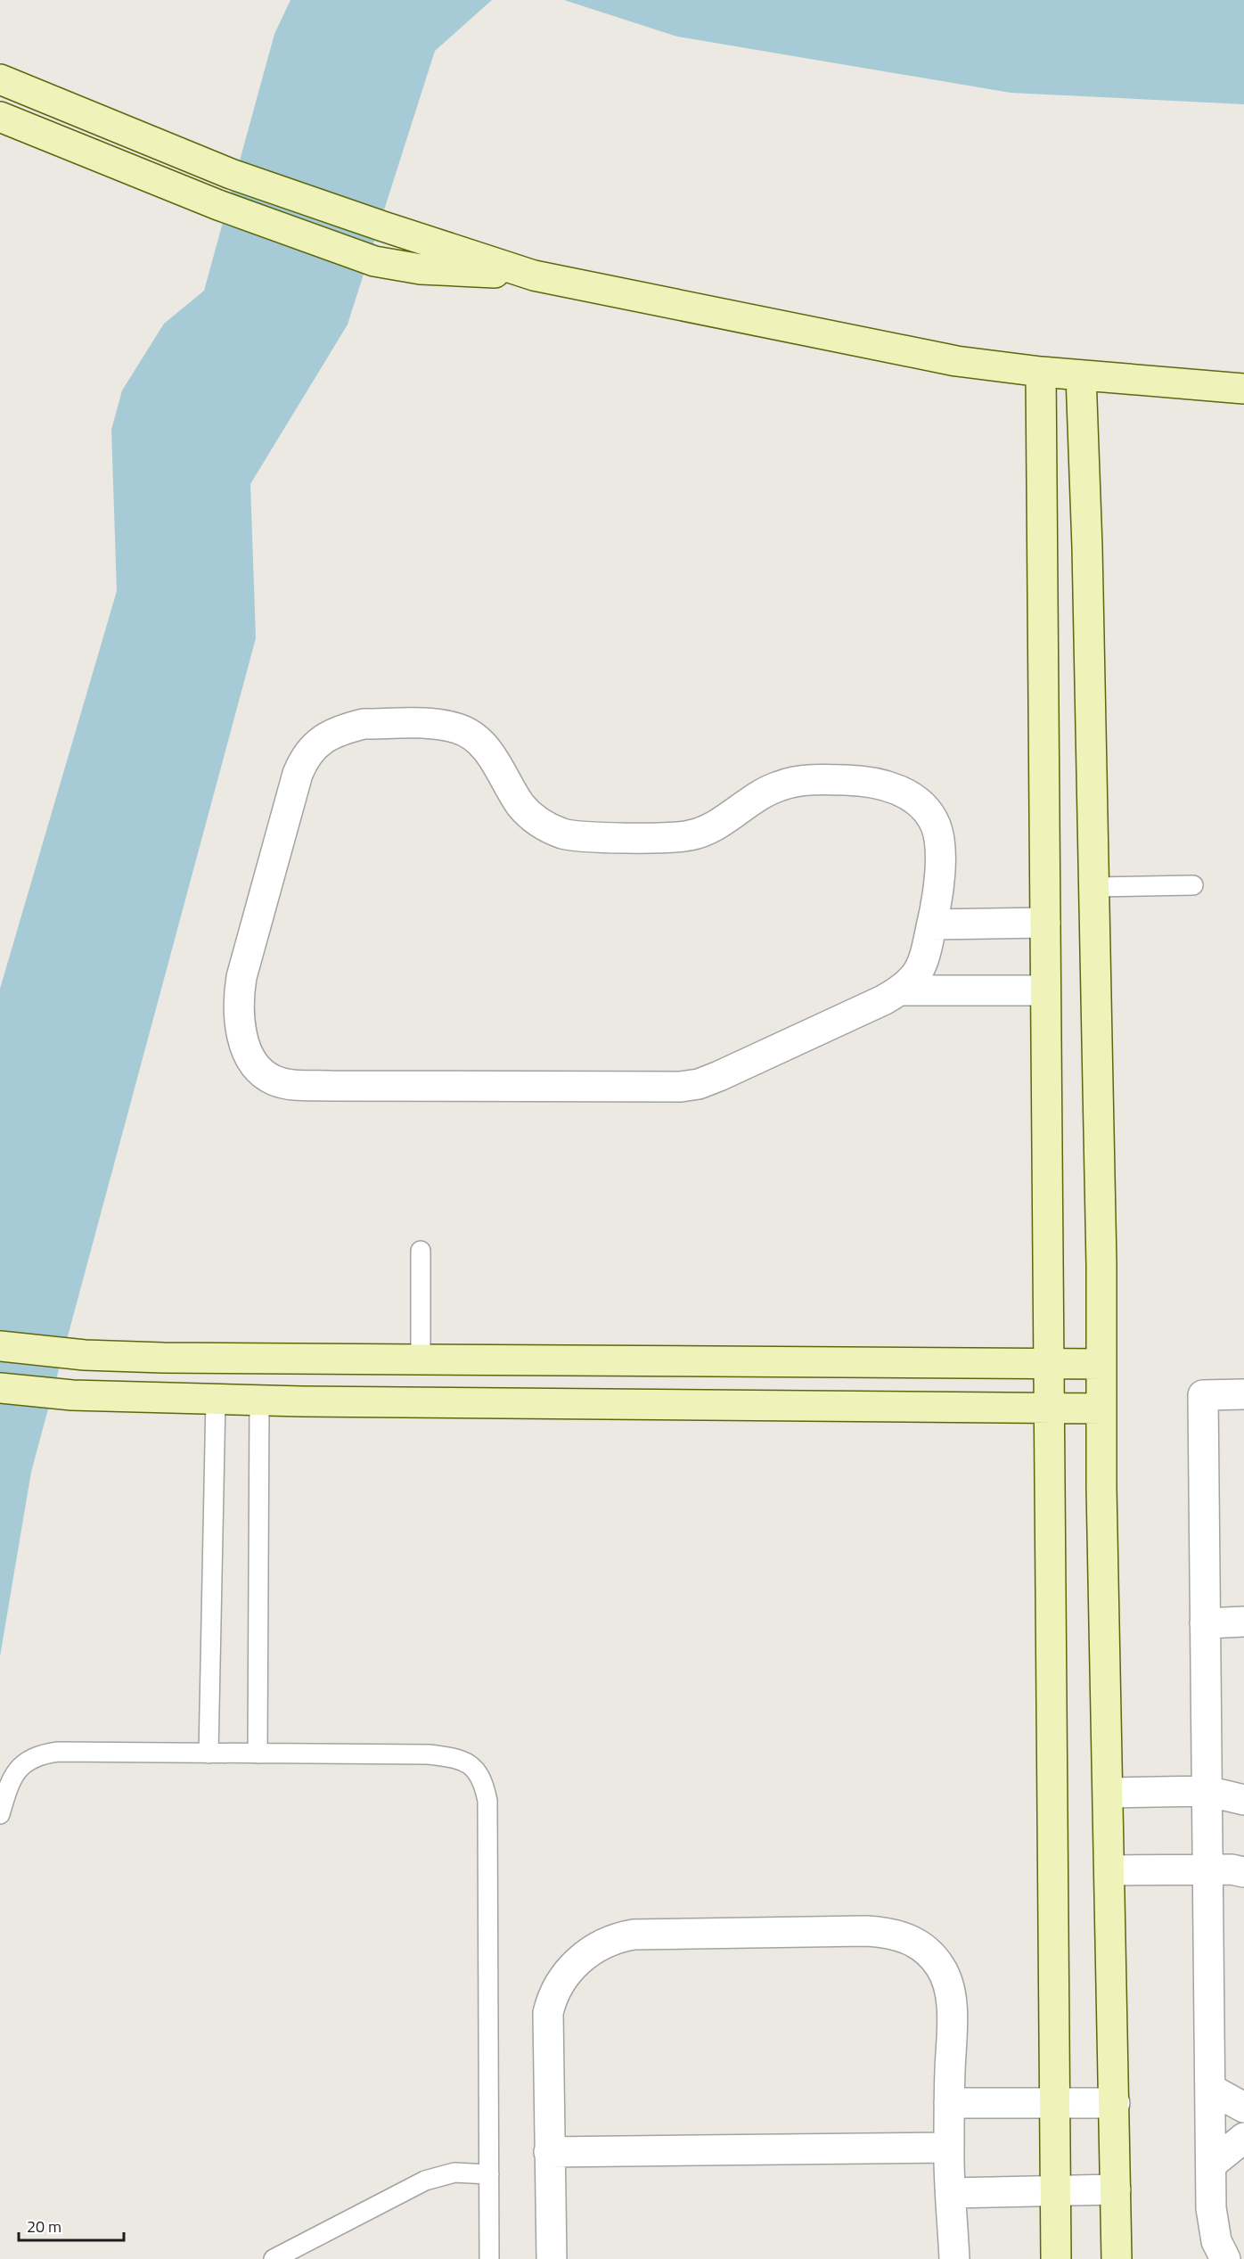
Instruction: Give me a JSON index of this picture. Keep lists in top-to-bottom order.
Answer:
{
  "scale_bar": "20 m"
}
